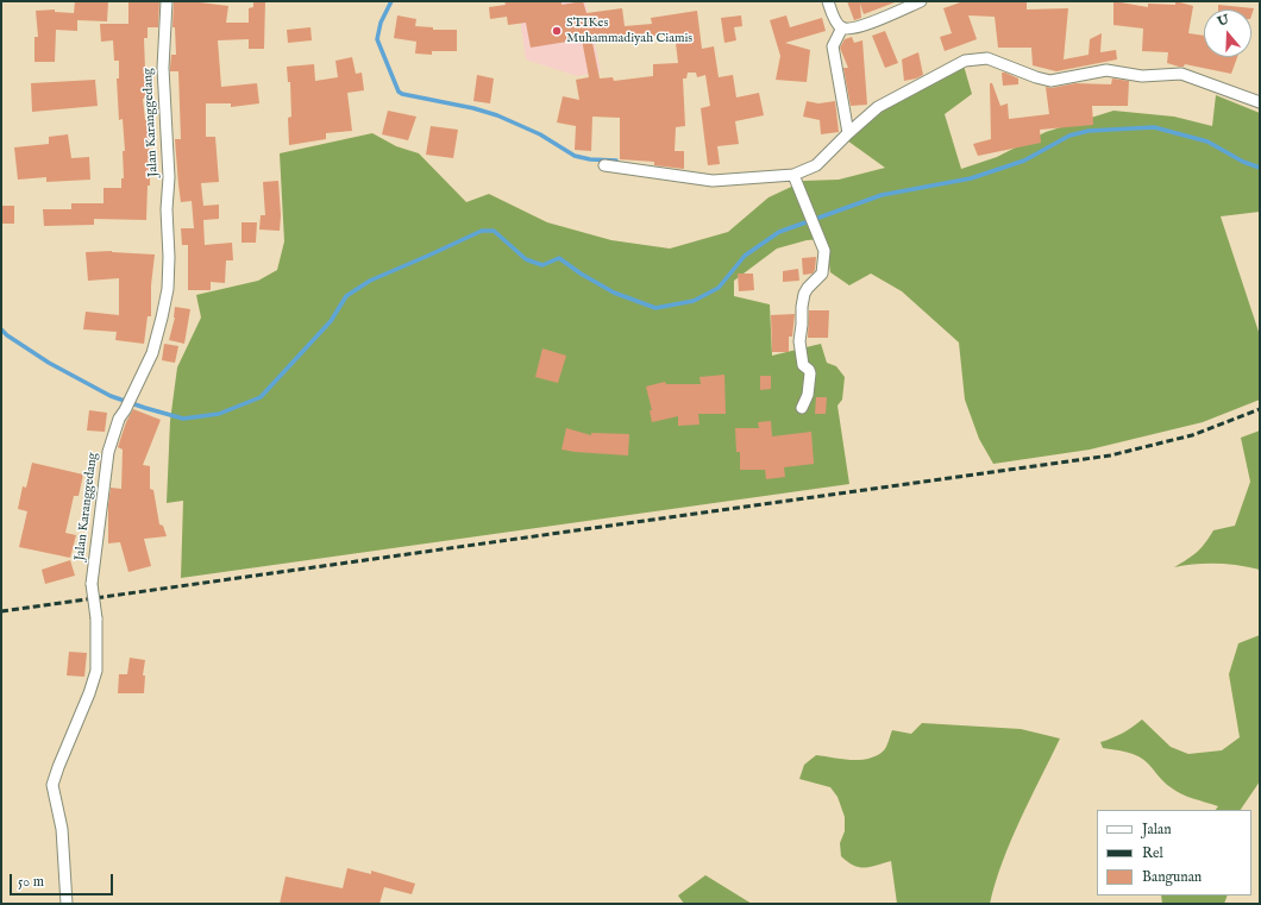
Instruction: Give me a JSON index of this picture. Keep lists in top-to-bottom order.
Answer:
{
  "streets": {
    "street": ["Jalan Karanggedang"]
  },
  "places": ["STIKes Muhammadiyah Ciamis"],
  "legend": ["Jalan", "Rel", "Bangunan"],
  "scale_bar": "50 m",
  "north": "top"
}
